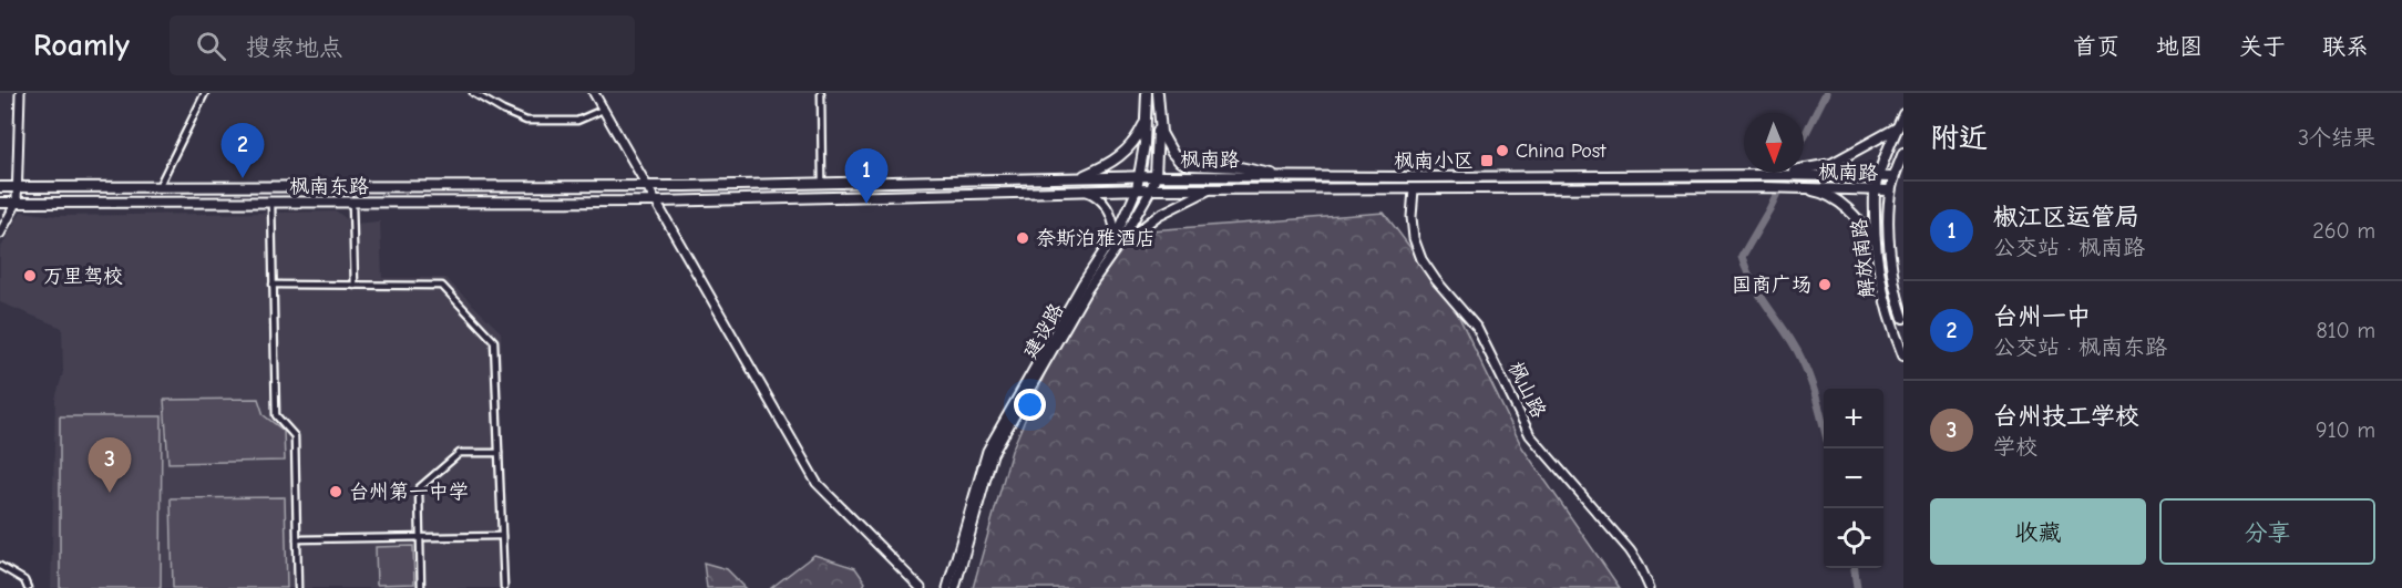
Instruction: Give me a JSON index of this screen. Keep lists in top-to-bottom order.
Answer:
{
  "streets": {
    "main road": [
      "枫南路",
      "枫南东路",
      "解放南路",
      "建设路"
    ],
    "street": ["枫山路"]
  },
  "crossings": [
    ["枫南路", "枫南东路"],
    ["枫南路", "解放南路"],
    ["枫南路", "建设路"],
    ["枫南路", "枫山路"]
  ],
  "places": {
    "other": [
      "China Post",
      "奈斯泊雅酒店",
      "万里驾校",
      "国商广场",
      "台州第一中学"
    ],
    "transit": ["枫南小区"]
  },
  "north": "bottom",
  "page": {
    "header": "Roamly",
    "search": "搜索地点",
    "nav": [
      "首页",
      "地图",
      "关于",
      "联系"
    ],
    "heading": ["附近", "3个结果"],
    "pins": ["2", "1", "3"],
    "list": [
      {
        "mark": "1",
        "name": "椒江区运管局",
        "note": "公交站 · 枫南路",
        "value": "260 m"
      },
      {
        "mark": "2",
        "name": "台州一中",
        "note": "公交站 · 枫南东路",
        "value": "810 m"
      },
      {
        "mark": "3",
        "name": "台州技工学校",
        "note": "学校",
        "value": "910 m"
      }
    ],
    "map_buttons": ["+", "−"],
    "buttons": ["收藏", "分享"]
  }
}
